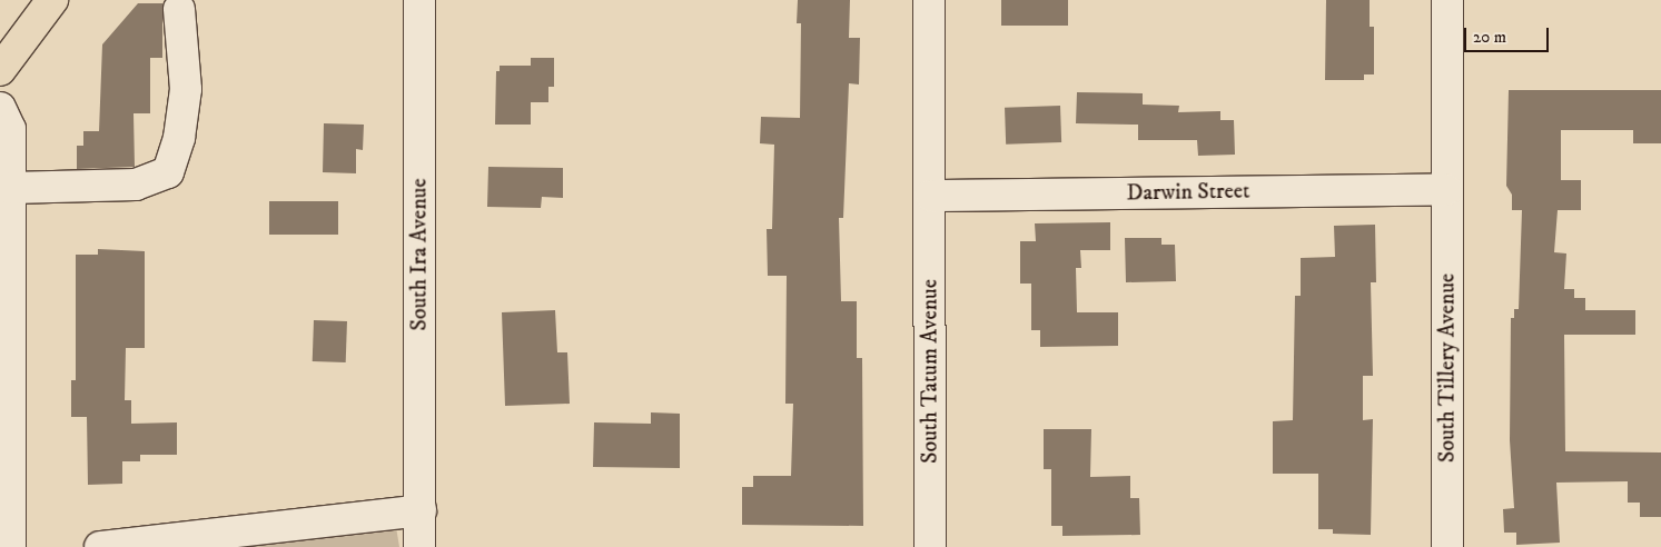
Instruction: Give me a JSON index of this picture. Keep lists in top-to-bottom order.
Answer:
{
  "streets": {
    "street": [
      "Darwin Street",
      "South Ira Avenue",
      "South Tillery Avenue",
      "South Tatum Avenue"
    ]
  },
  "crossings": [
    ["Darwin Street", "South Tillery Avenue"],
    ["Darwin Street", "South Tatum Avenue"]
  ],
  "scale_bar": "20 m"
}
